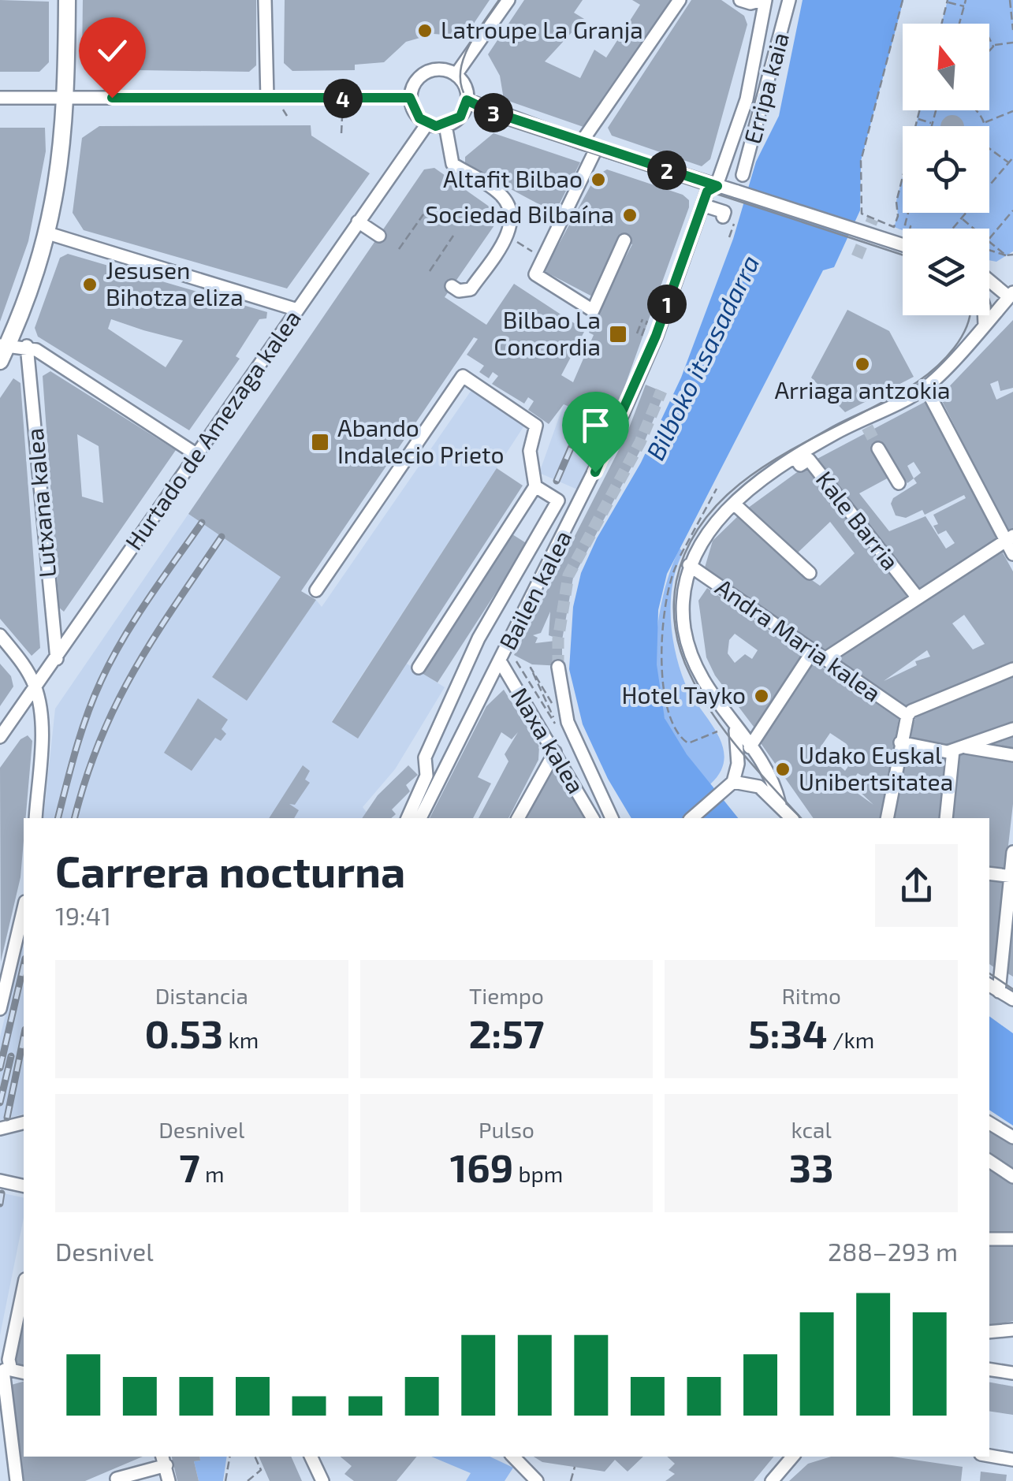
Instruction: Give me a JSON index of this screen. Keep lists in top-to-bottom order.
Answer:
{
  "streets": {
    "street": [
      "Erripa kaia",
      "Hurtado de Amezaga kalea",
      "Lutxana kalea",
      "Kale Barria",
      "Bailen kalea",
      "Andra Maria kalea",
      "Naxa kalea"
    ]
  },
  "crossings": [
    ["Hurtado de Amezaga kalea", "Lutxana kalea"],
    ["Bailen kalea", "Naxa kalea"]
  ],
  "water": ["Bilboko itsasadarra"],
  "places": {
    "other": [
      "Latroupe La Granja",
      "Altafit Bilbao",
      "Sociedad Bilbaína",
      "Jesusen Bihotza eliza",
      "Arriaga antzokia",
      "Hotel Tayko",
      "Udako Euskal Unibertsitatea"
    ],
    "transit": ["Bilbao La Concordia", "Abando Indalecio Prieto"]
  },
  "north": "top",
  "page": {
    "pins": [
      "4",
      "3",
      "2",
      "1"
    ],
    "heading": ["Carrera nocturna", "19:41"],
    "stats": [
      ["Distancia", "0.53 km"],
      ["Tiempo", "2:57"],
      ["Ritmo", "5:34 /km"],
      ["Desnivel", "7 m"],
      ["Pulso", "169 bpm"],
      ["kcal", "33"]
    ],
    "chart": ["Desnivel", "288–293 m"]
  }
}
